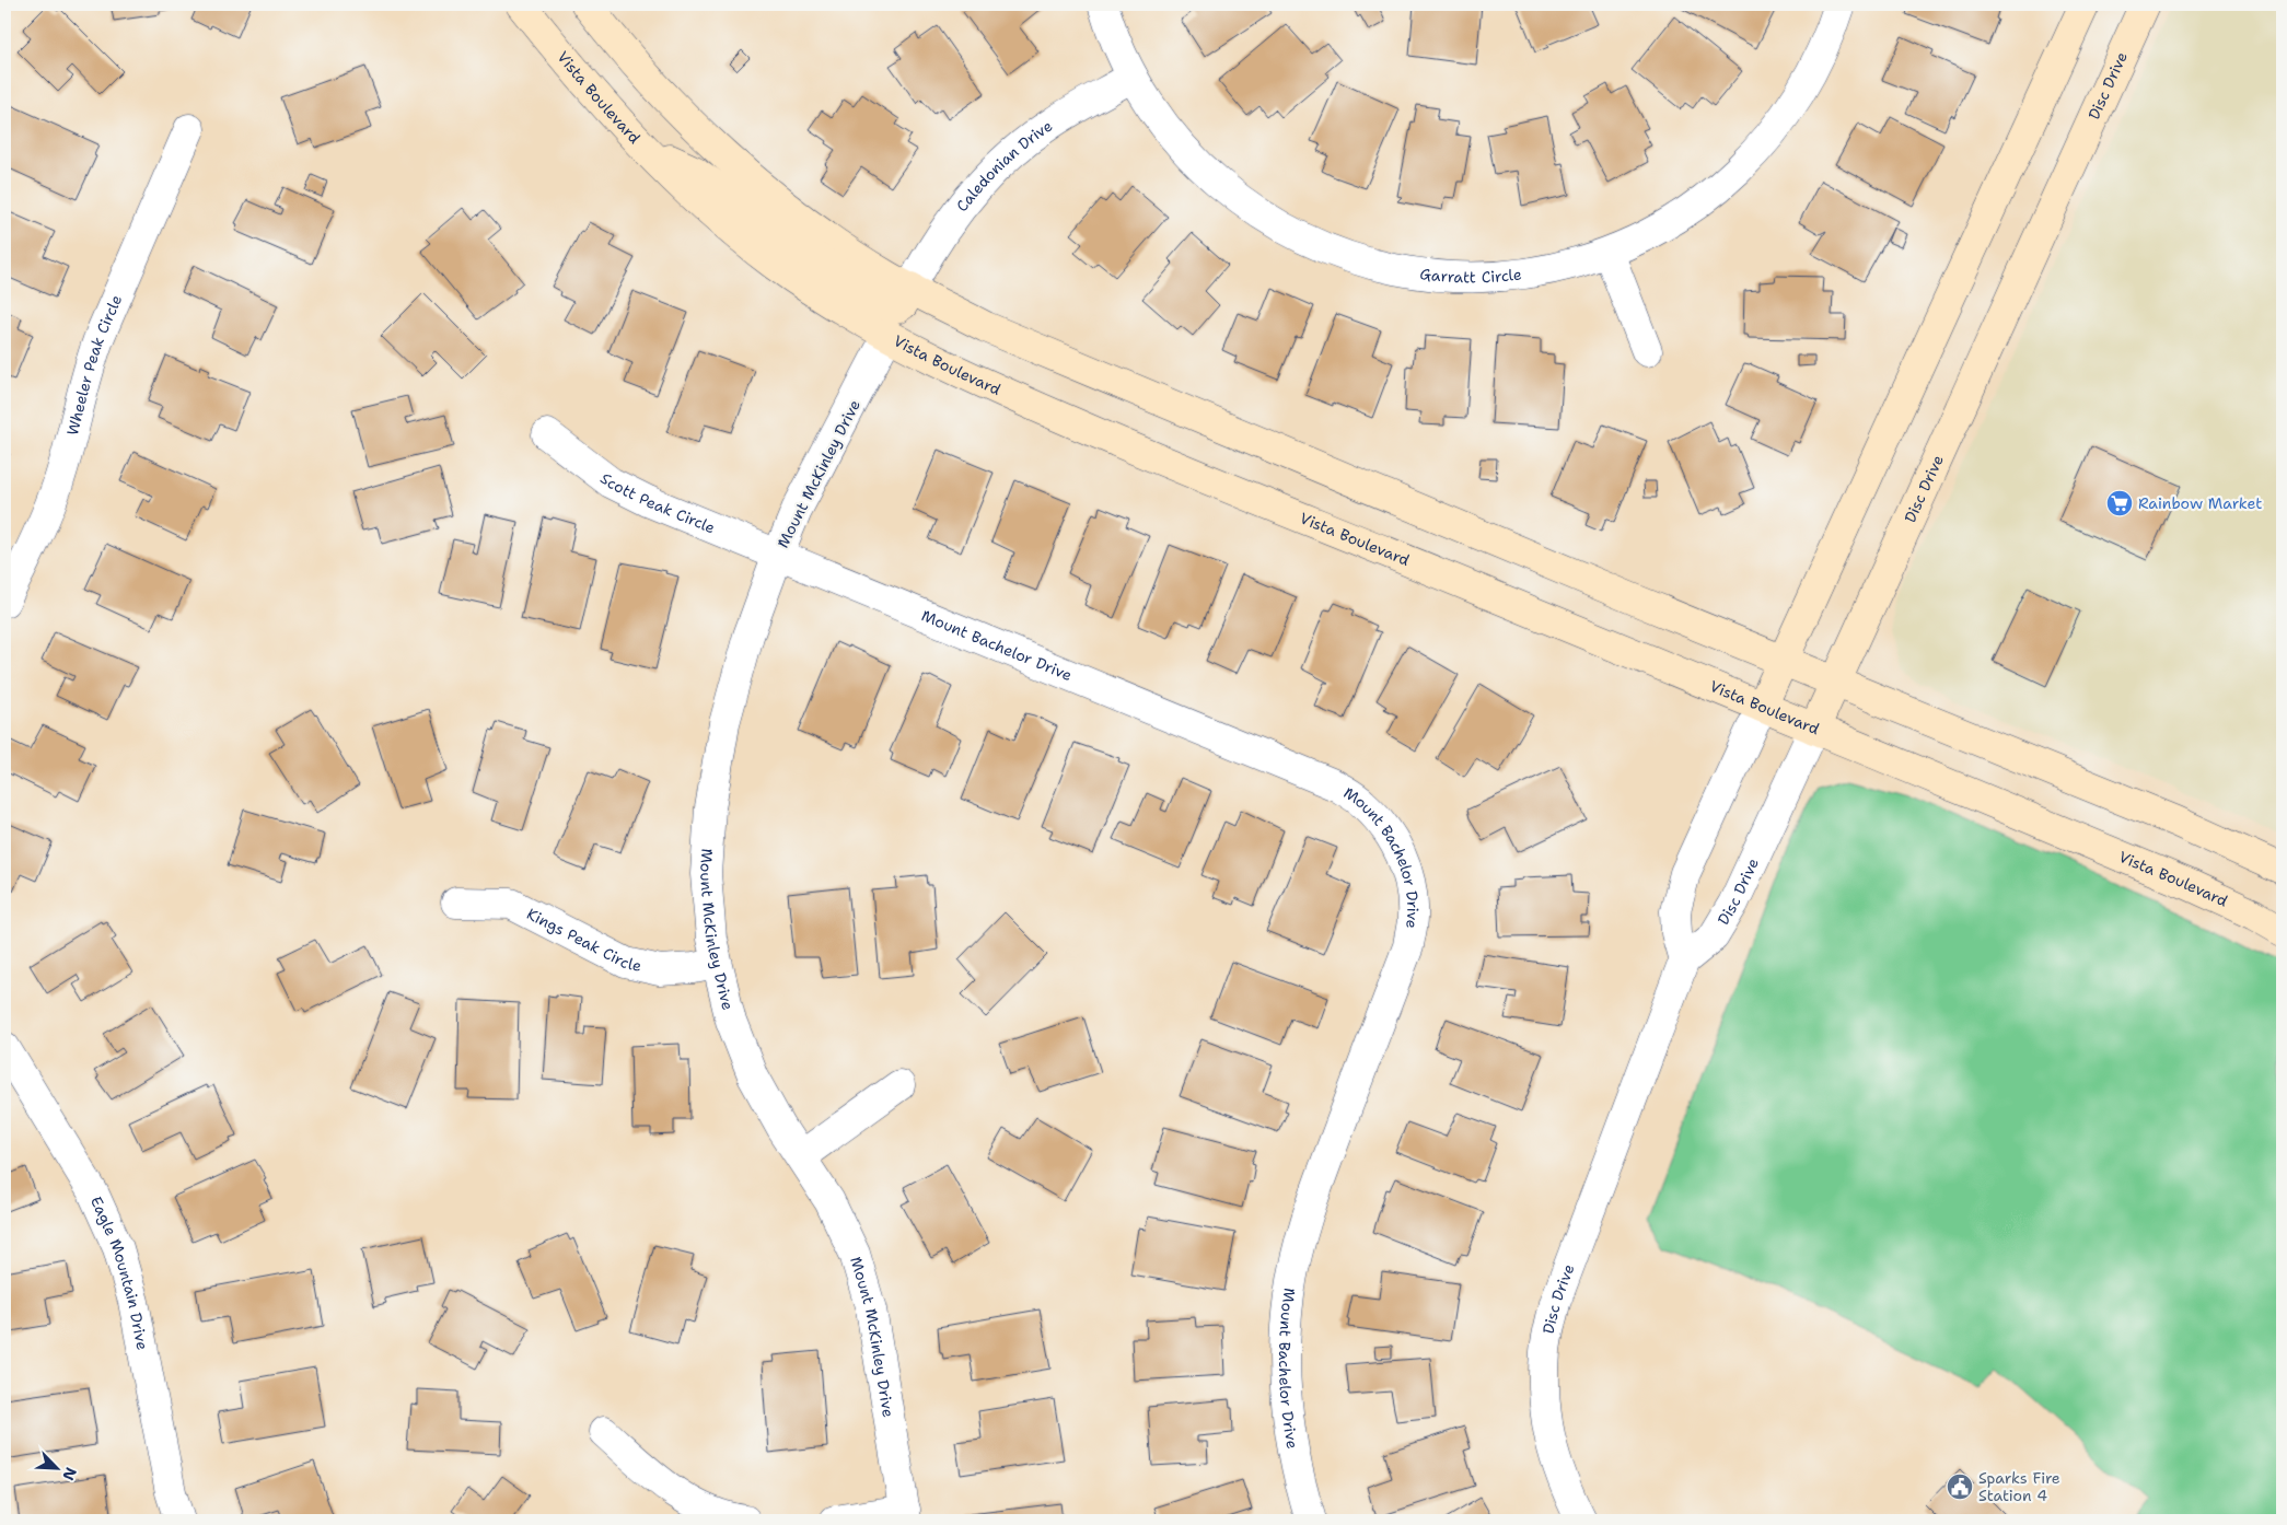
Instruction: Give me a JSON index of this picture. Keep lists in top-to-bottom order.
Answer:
{
  "streets": {
    "main road": ["Disc Drive", "Vista Boulevard"],
    "street": [
      "Caledonian Drive",
      "Garratt Circle",
      "Wheeler Peak Circle",
      "Mount McKinley Drive",
      "Scott Peak Circle",
      "Mount Bachelor Drive",
      "Kings Peak Circle",
      "Eagle Mountain Drive"
    ]
  },
  "crossings": [
    ["Disc Drive", "Vista Boulevard"],
    ["Vista Boulevard", "Mount McKinley Drive"],
    ["Caledonian Drive", "Garratt Circle"],
    ["Mount McKinley Drive", "Scott Peak Circle"],
    ["Mount McKinley Drive", "Mount Bachelor Drive"],
    ["Mount McKinley Drive", "Kings Peak Circle"],
    ["Scott Peak Circle", "Mount Bachelor Drive"]
  ],
  "places": {
    "supermarket": ["Rainbow Market"],
    "public building": ["Sparks Fire Station 4"]
  },
  "north": "bottom right"
}
